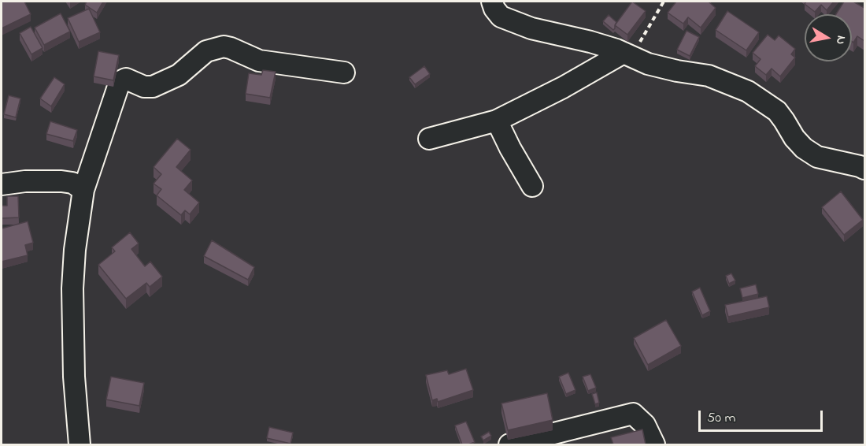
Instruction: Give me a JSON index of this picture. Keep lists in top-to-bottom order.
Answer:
{
  "scale_bar": "50 m",
  "north": "right"
}
